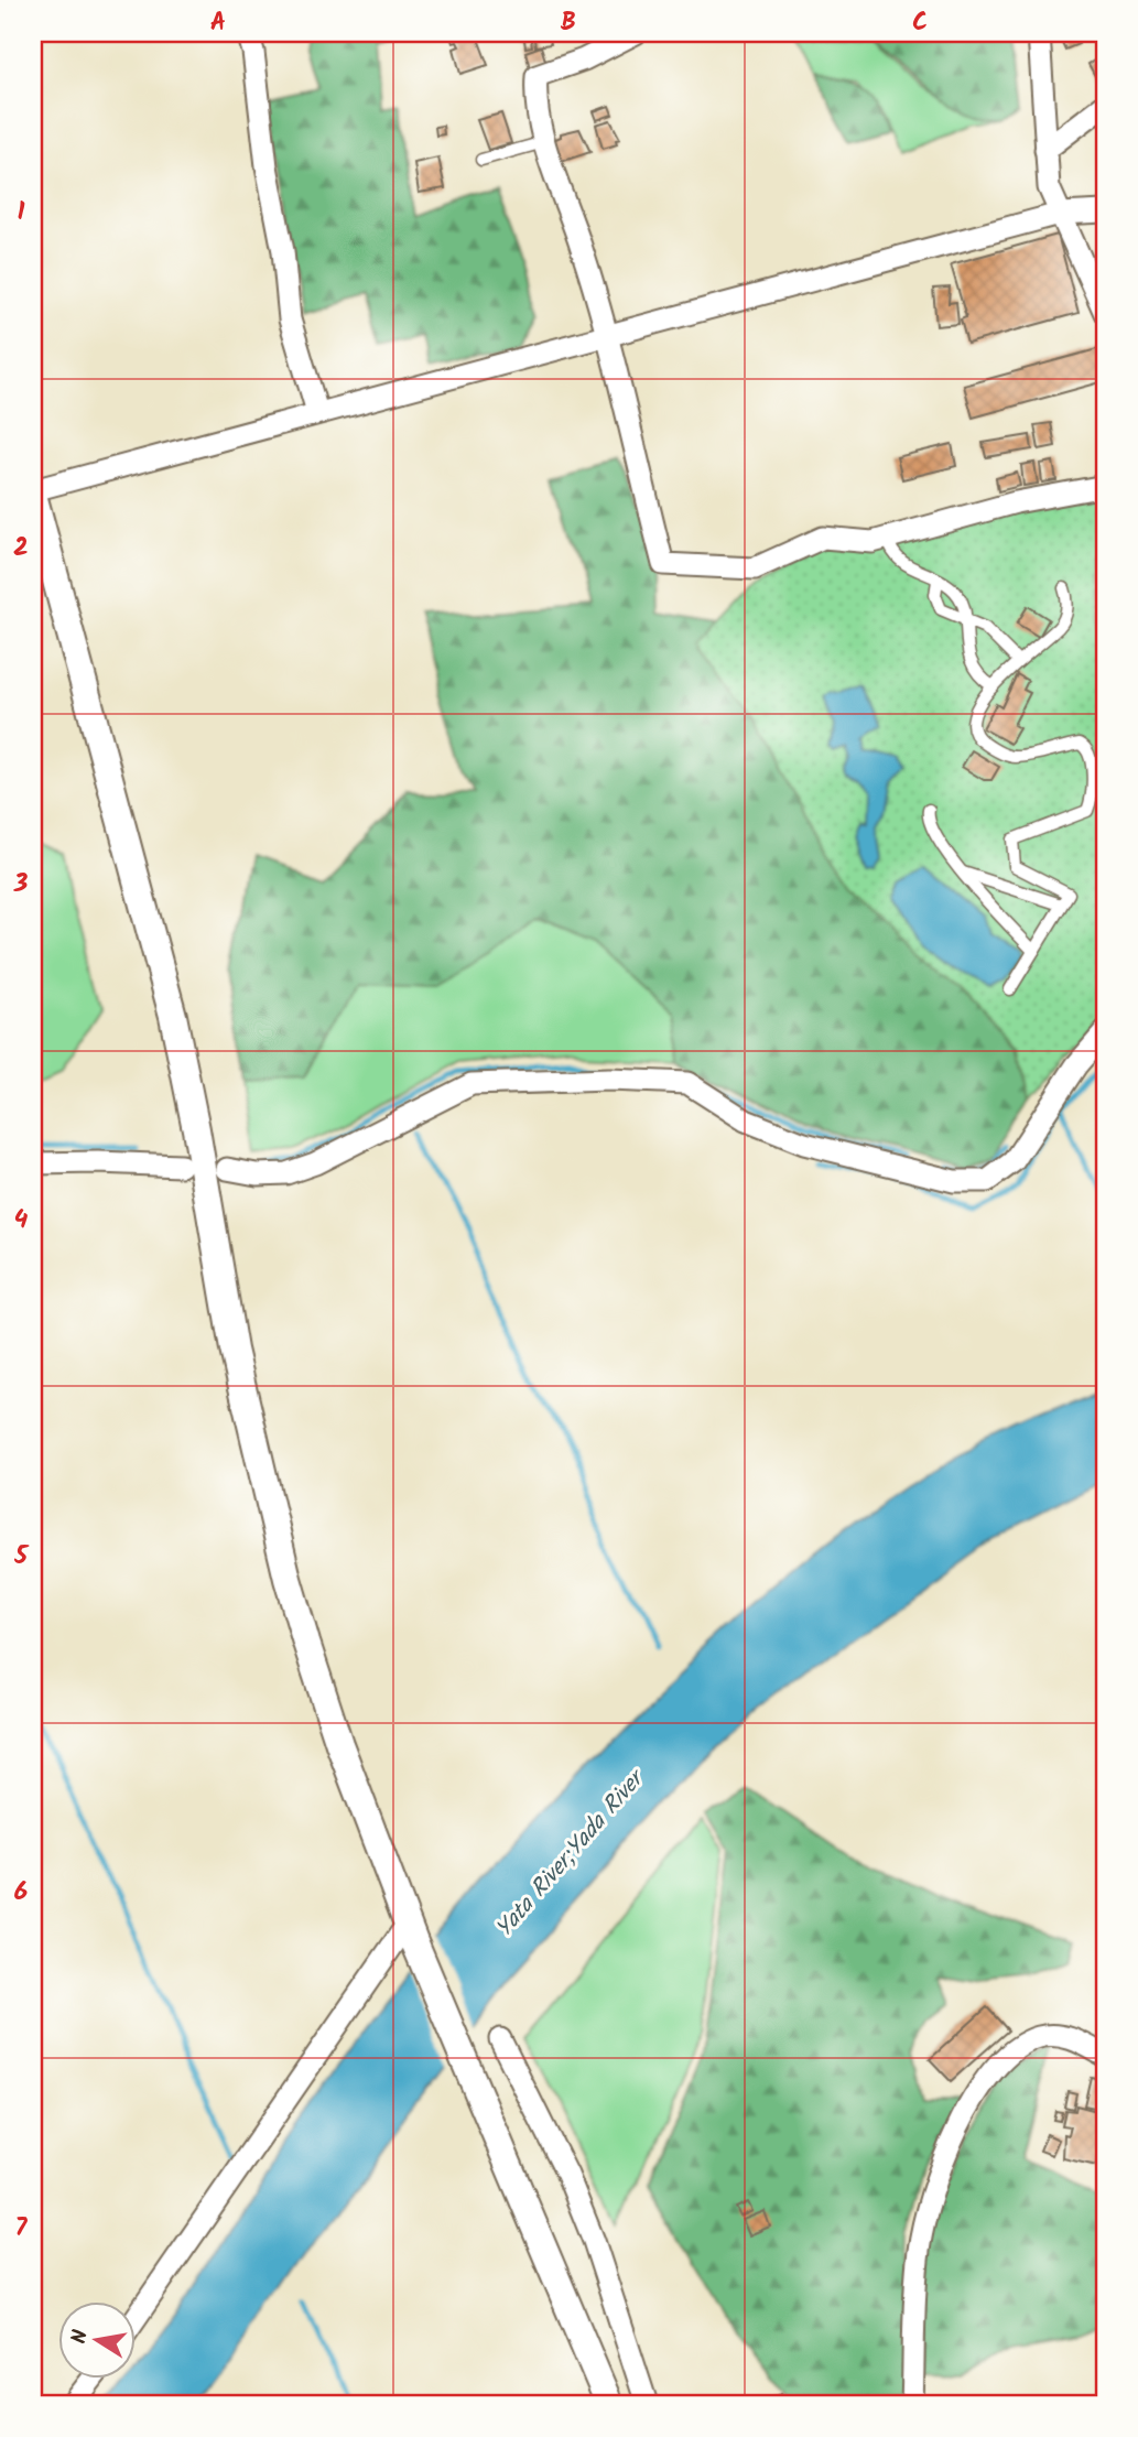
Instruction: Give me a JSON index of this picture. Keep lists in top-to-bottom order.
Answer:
{
  "water": ["Yata River;Yada River"],
  "north": "left",
  "grid": {
    "columns": ["A", "B", "C"],
    "rows": [
      "1",
      "2",
      "3",
      "4",
      "5",
      "6",
      "7"
    ]
  }
}
